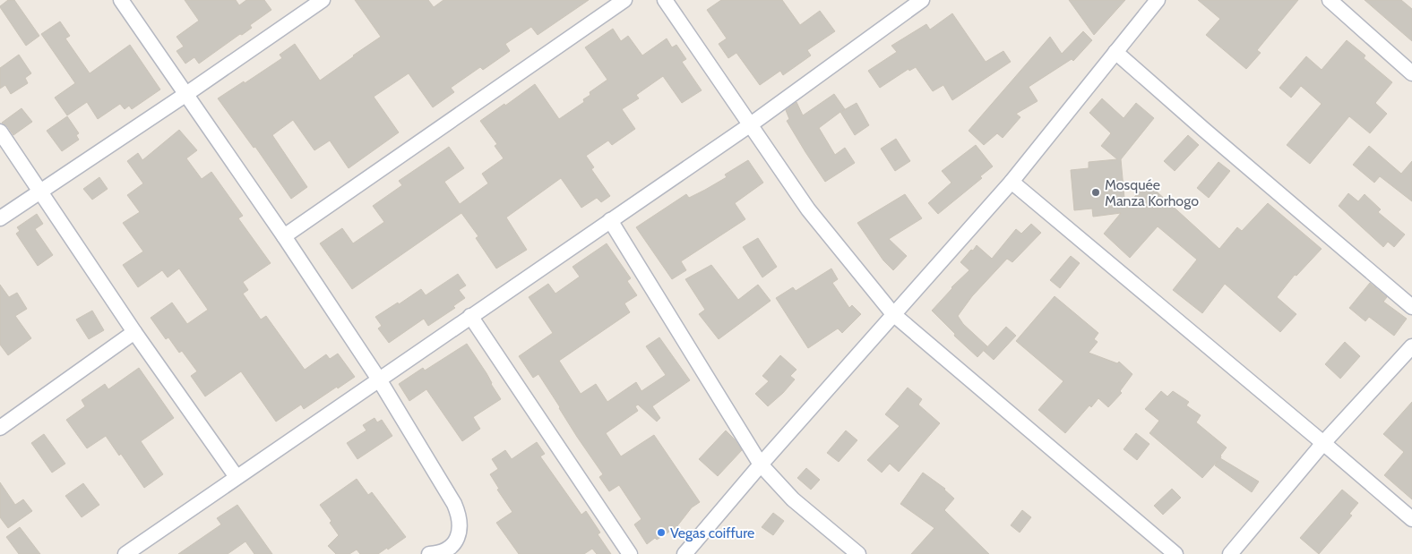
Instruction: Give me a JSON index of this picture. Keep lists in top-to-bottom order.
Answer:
{
  "places": ["Mosquée Manza Korhogo", "Vegas coiffure"]
}
